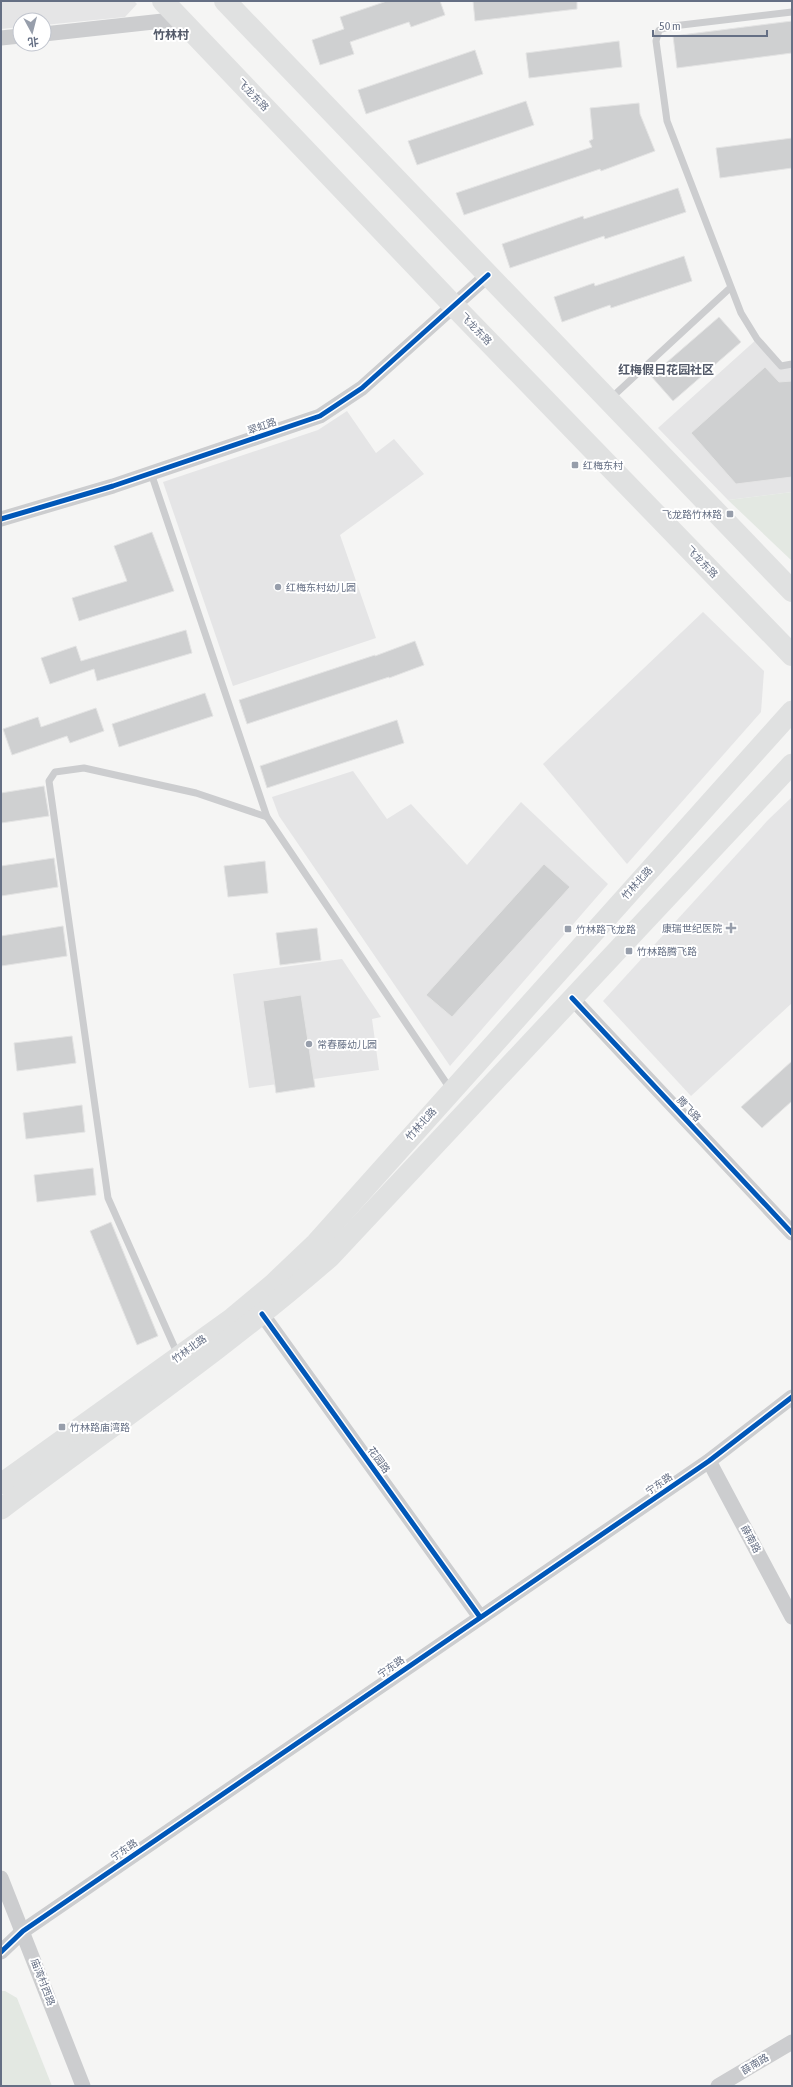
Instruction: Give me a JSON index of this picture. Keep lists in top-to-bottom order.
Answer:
{
  "streets": {
    "main road": ["飞龙东路", "竹林北路"],
    "street": [
      "翠虹路",
      "腾飞路",
      "花园路",
      "宁东路",
      "薛南路",
      "庙湾村西路"
    ]
  },
  "crossings": [
    ["飞龙东路", "翠虹路"],
    ["竹林北路", "腾飞路"],
    ["竹林北路", "花园路"],
    ["花园路", "宁东路"],
    ["宁东路", "薛南路"],
    ["宁东路", "庙湾村西路"]
  ],
  "districts": ["竹林村", "红梅假日花园社区"],
  "places": {
    "transit": [
      "红梅东村",
      "飞龙路竹林路",
      "竹林路飞龙路",
      "竹林路腾飞路",
      "竹林路庙湾路"
    ],
    "other": ["红梅东村幼儿园", "常春藤幼儿园"],
    "health": ["康瑞世纪医院"]
  },
  "scale_bar": "50 m",
  "north": "bottom"
}
